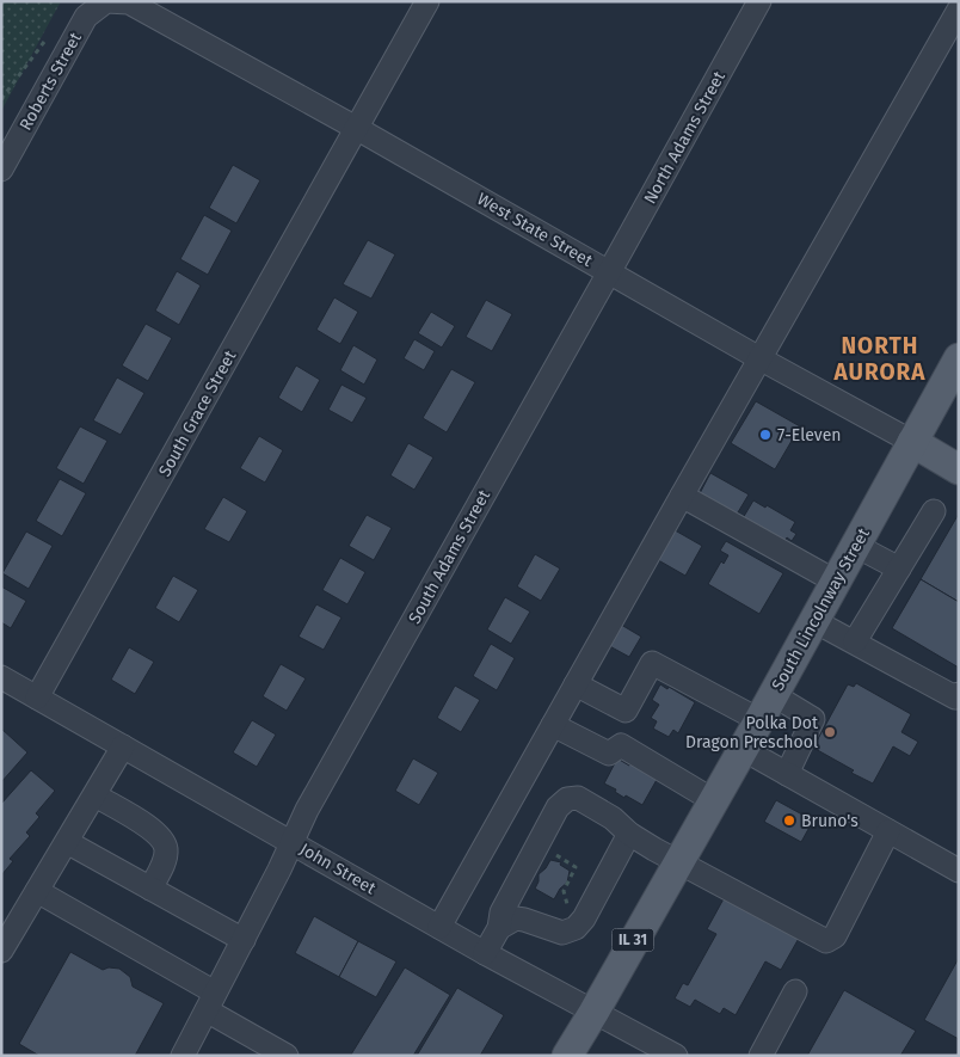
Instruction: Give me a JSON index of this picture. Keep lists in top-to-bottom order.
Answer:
{
  "streets": {
    "main road": ["West State Street", "South Lincolnway Street", "IL 31"],
    "street": [
      "Roberts Street",
      "North Adams Street",
      "South Grace Street",
      "South Adams Street",
      "John Street"
    ]
  },
  "crossings": [
    ["Roberts Street", "West State Street"],
    ["North Adams Street", "West State Street"],
    ["North Adams Street", "South Adams Street"],
    ["West State Street", "South Grace Street"],
    ["West State Street", "South Adams Street"],
    ["West State Street", "South Lincolnway Street"],
    ["West State Street", "IL 31"],
    ["South Grace Street", "John Street"],
    ["South Adams Street", "John Street"],
    ["South Lincolnway Street", "John Street"],
    ["South Lincolnway Street", "IL 31"]
  ],
  "districts": ["NORTH AURORA"],
  "places": ["7-Eleven", "Polka Dot Dragon Preschool", "Bruno's"]
}
